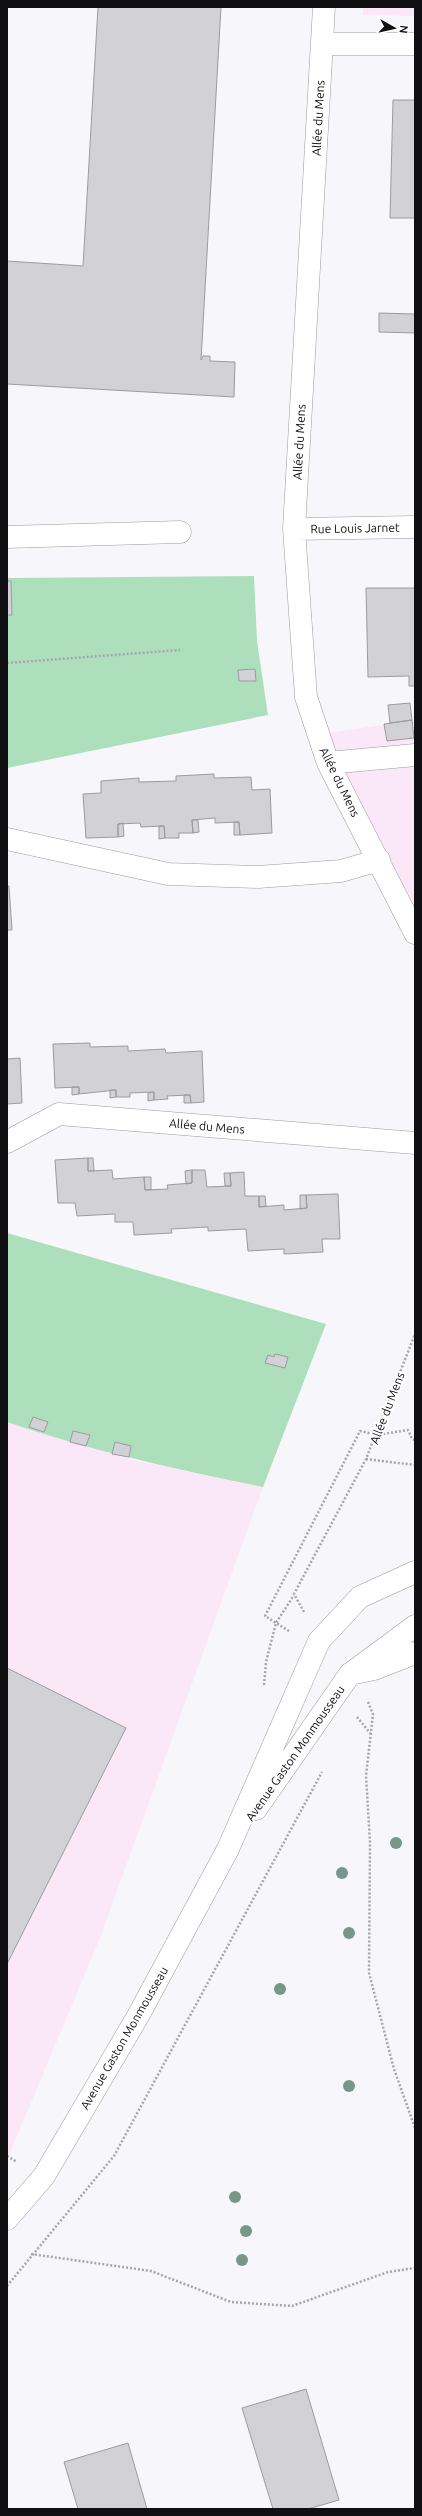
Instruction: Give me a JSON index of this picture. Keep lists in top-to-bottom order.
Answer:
{
  "streets": {
    "street": ["Allée du Mens", "Rue Louis Jarnet", "Avenue Gaston Monmousseau"]
  },
  "crossings": [
    ["Allée du Mens", "Rue Louis Jarnet"]
  ],
  "north": "right"
}
